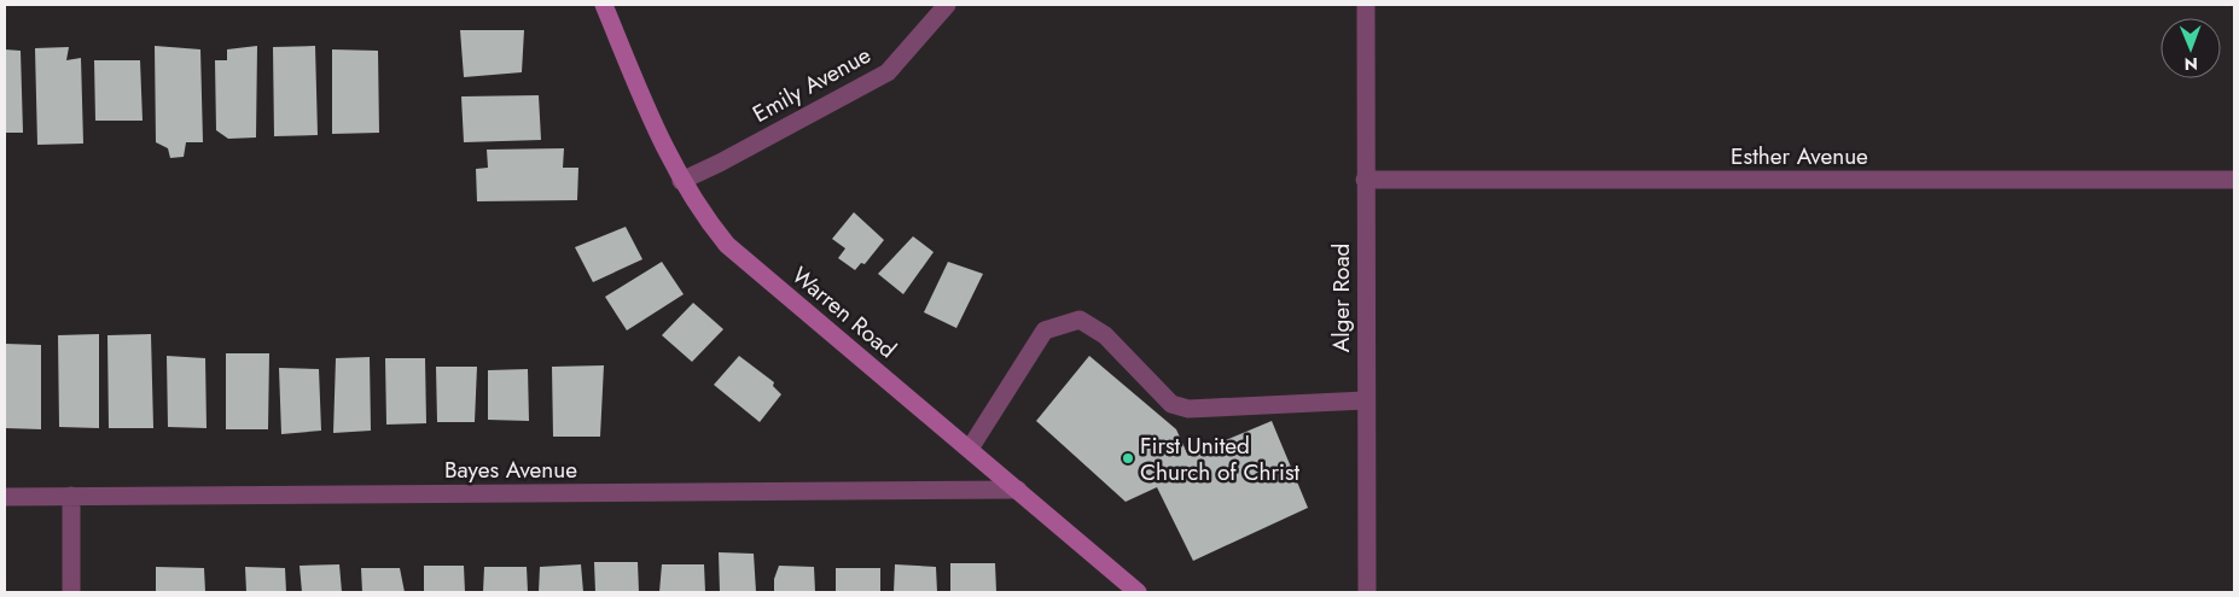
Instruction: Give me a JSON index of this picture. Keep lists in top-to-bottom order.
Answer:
{
  "streets": {
    "main road": ["Warren Road"],
    "street": [
      "Emily Avenue",
      "Esther Avenue",
      "Alger Road",
      "Bayes Avenue"
    ]
  },
  "crossings": [
    ["Emily Avenue", "Warren Road"],
    ["Esther Avenue", "Alger Road"],
    ["Warren Road", "Bayes Avenue"]
  ],
  "places": ["First United Church of Christ"],
  "north": "bottom"
}
